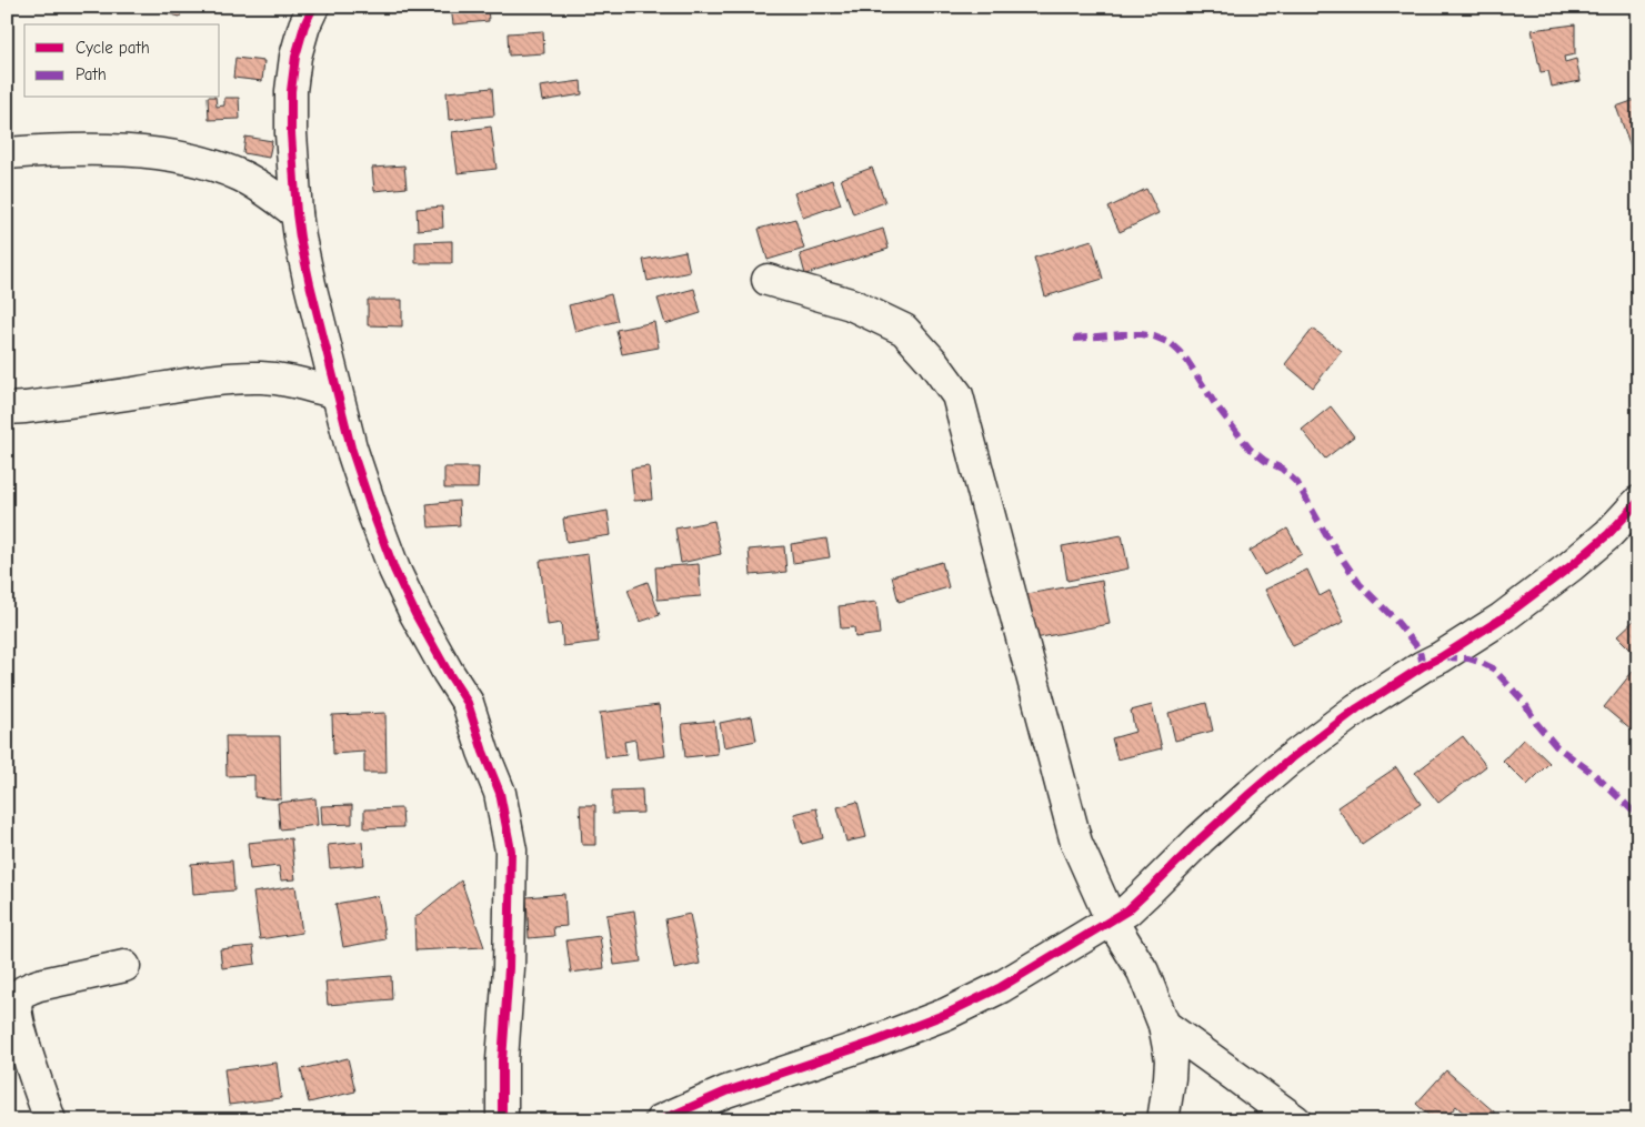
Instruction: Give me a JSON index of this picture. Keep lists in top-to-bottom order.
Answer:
{
  "legend": ["Cycle path", "Path"]
}
